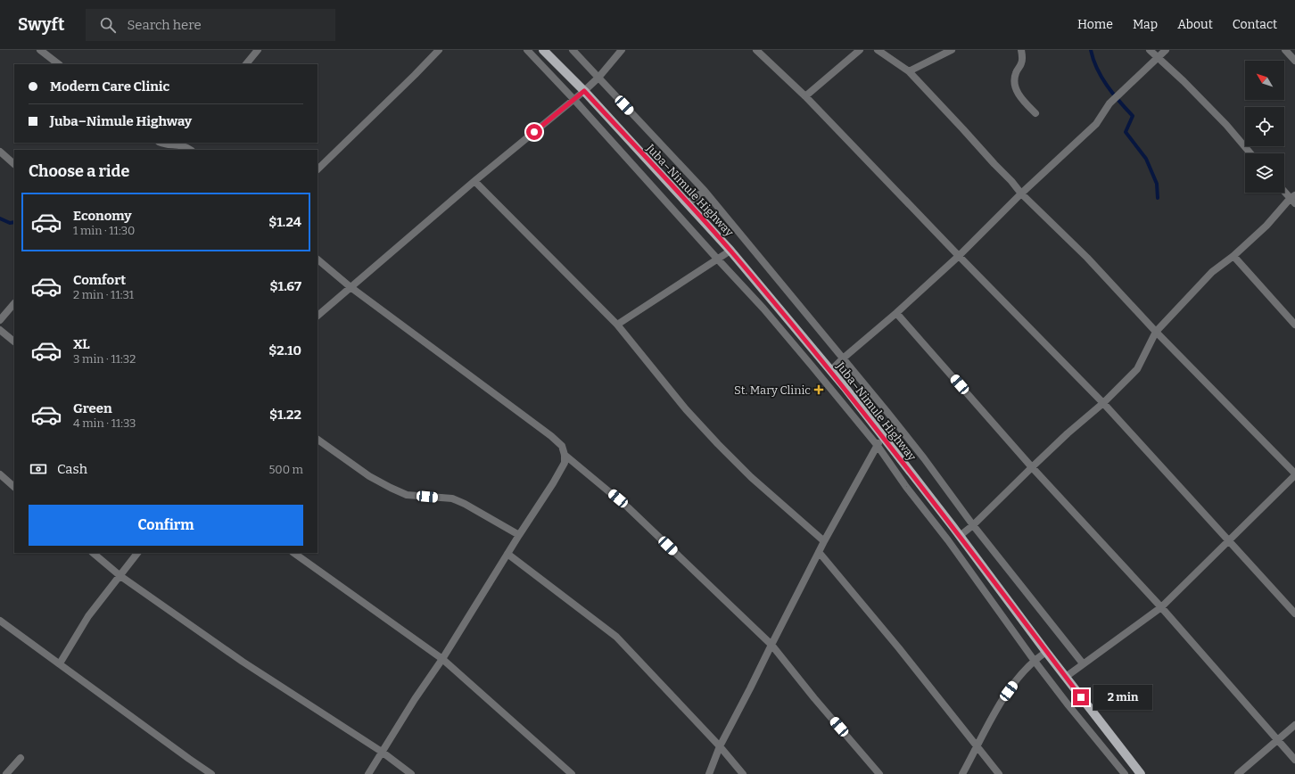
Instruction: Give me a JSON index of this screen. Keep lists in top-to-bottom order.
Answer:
{
  "streets": {
    "main road": ["Juba–Nimule Highway"]
  },
  "places": {
    "health": ["St. Mary Clinic"]
  },
  "north": "top left",
  "page": {
    "header": "Swyft",
    "search": "Search here",
    "nav": [
      "Home",
      "Map",
      "About",
      "Contact"
    ],
    "banner": ["Modern Care Clinic", "Juba–Nimule Highway"],
    "heading": "Choose a ride",
    "list": [
      {
        "name": "Economy",
        "note": "1 min · 11:30",
        "value": "$1.24"
      },
      {
        "name": "Comfort",
        "note": "2 min · 11:31",
        "value": "$1.67"
      },
      {
        "name": "XL",
        "note": "3 min · 11:32",
        "value": "$2.10"
      },
      {
        "name": "Green",
        "note": "4 min · 11:33",
        "value": "$1.22"
      }
    ],
    "pay": ["Cash", "500 m"],
    "buttons": "Confirm",
    "bubble": "2 min"
  }
}
